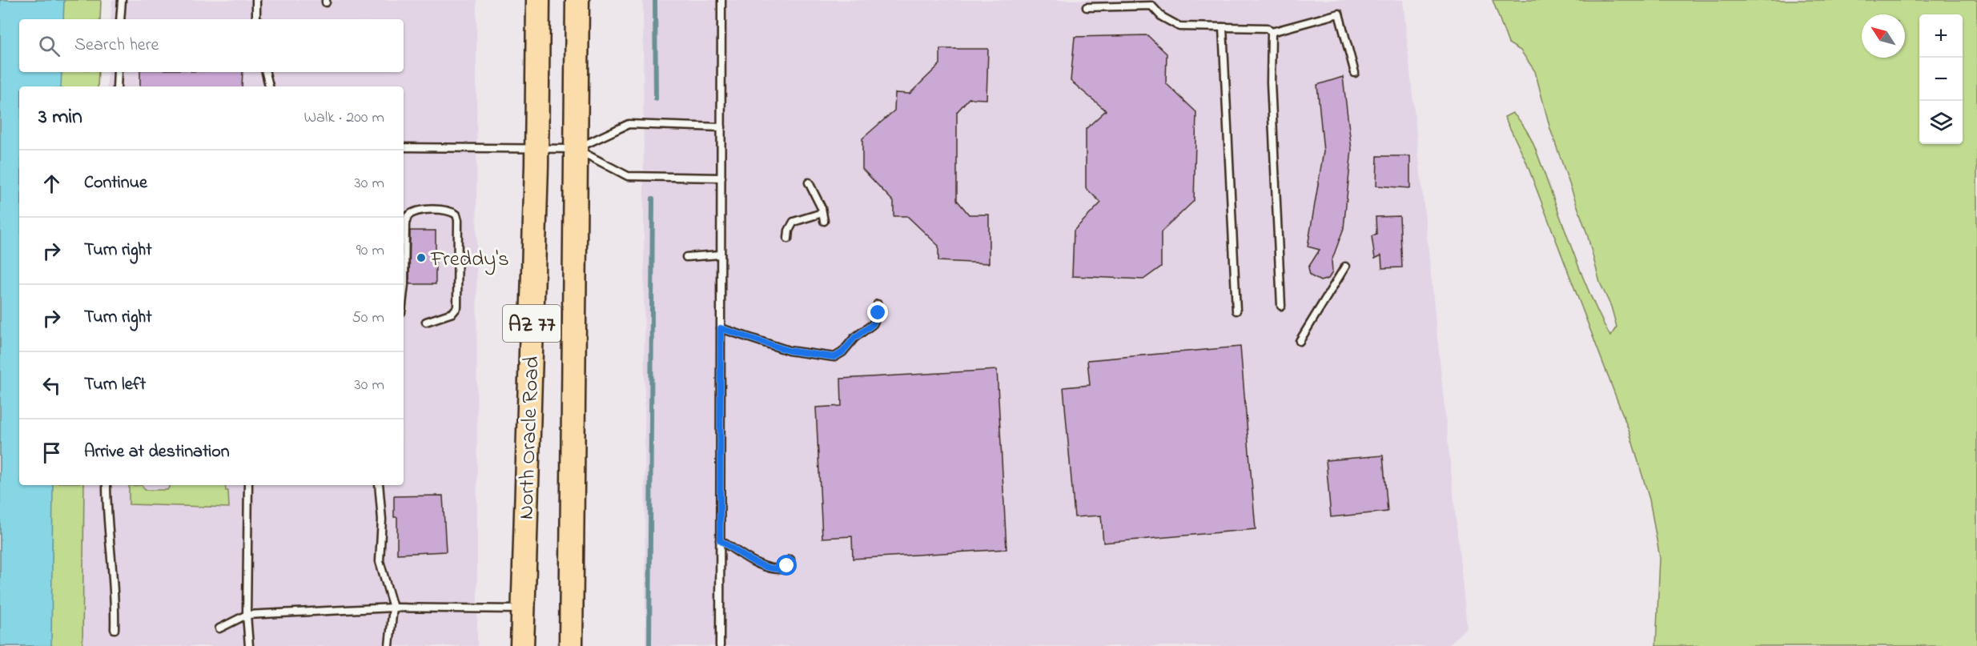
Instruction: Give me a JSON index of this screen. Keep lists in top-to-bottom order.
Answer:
{
  "streets": {
    "highway": ["AZ 77", "North Oracle Road"]
  },
  "places": ["Freddy's"],
  "north": "top left",
  "page": {
    "map_buttons": ["+", "−"],
    "search": "Search here",
    "heading": ["3 min", "Walk · 200 m"],
    "list": [
      ["Continue", "30 m"],
      ["Turn right", "90 m"],
      ["Turn right", "50 m"],
      ["Turn left", "30 m"],
      "Arrive at destination"
    ]
  }
}
